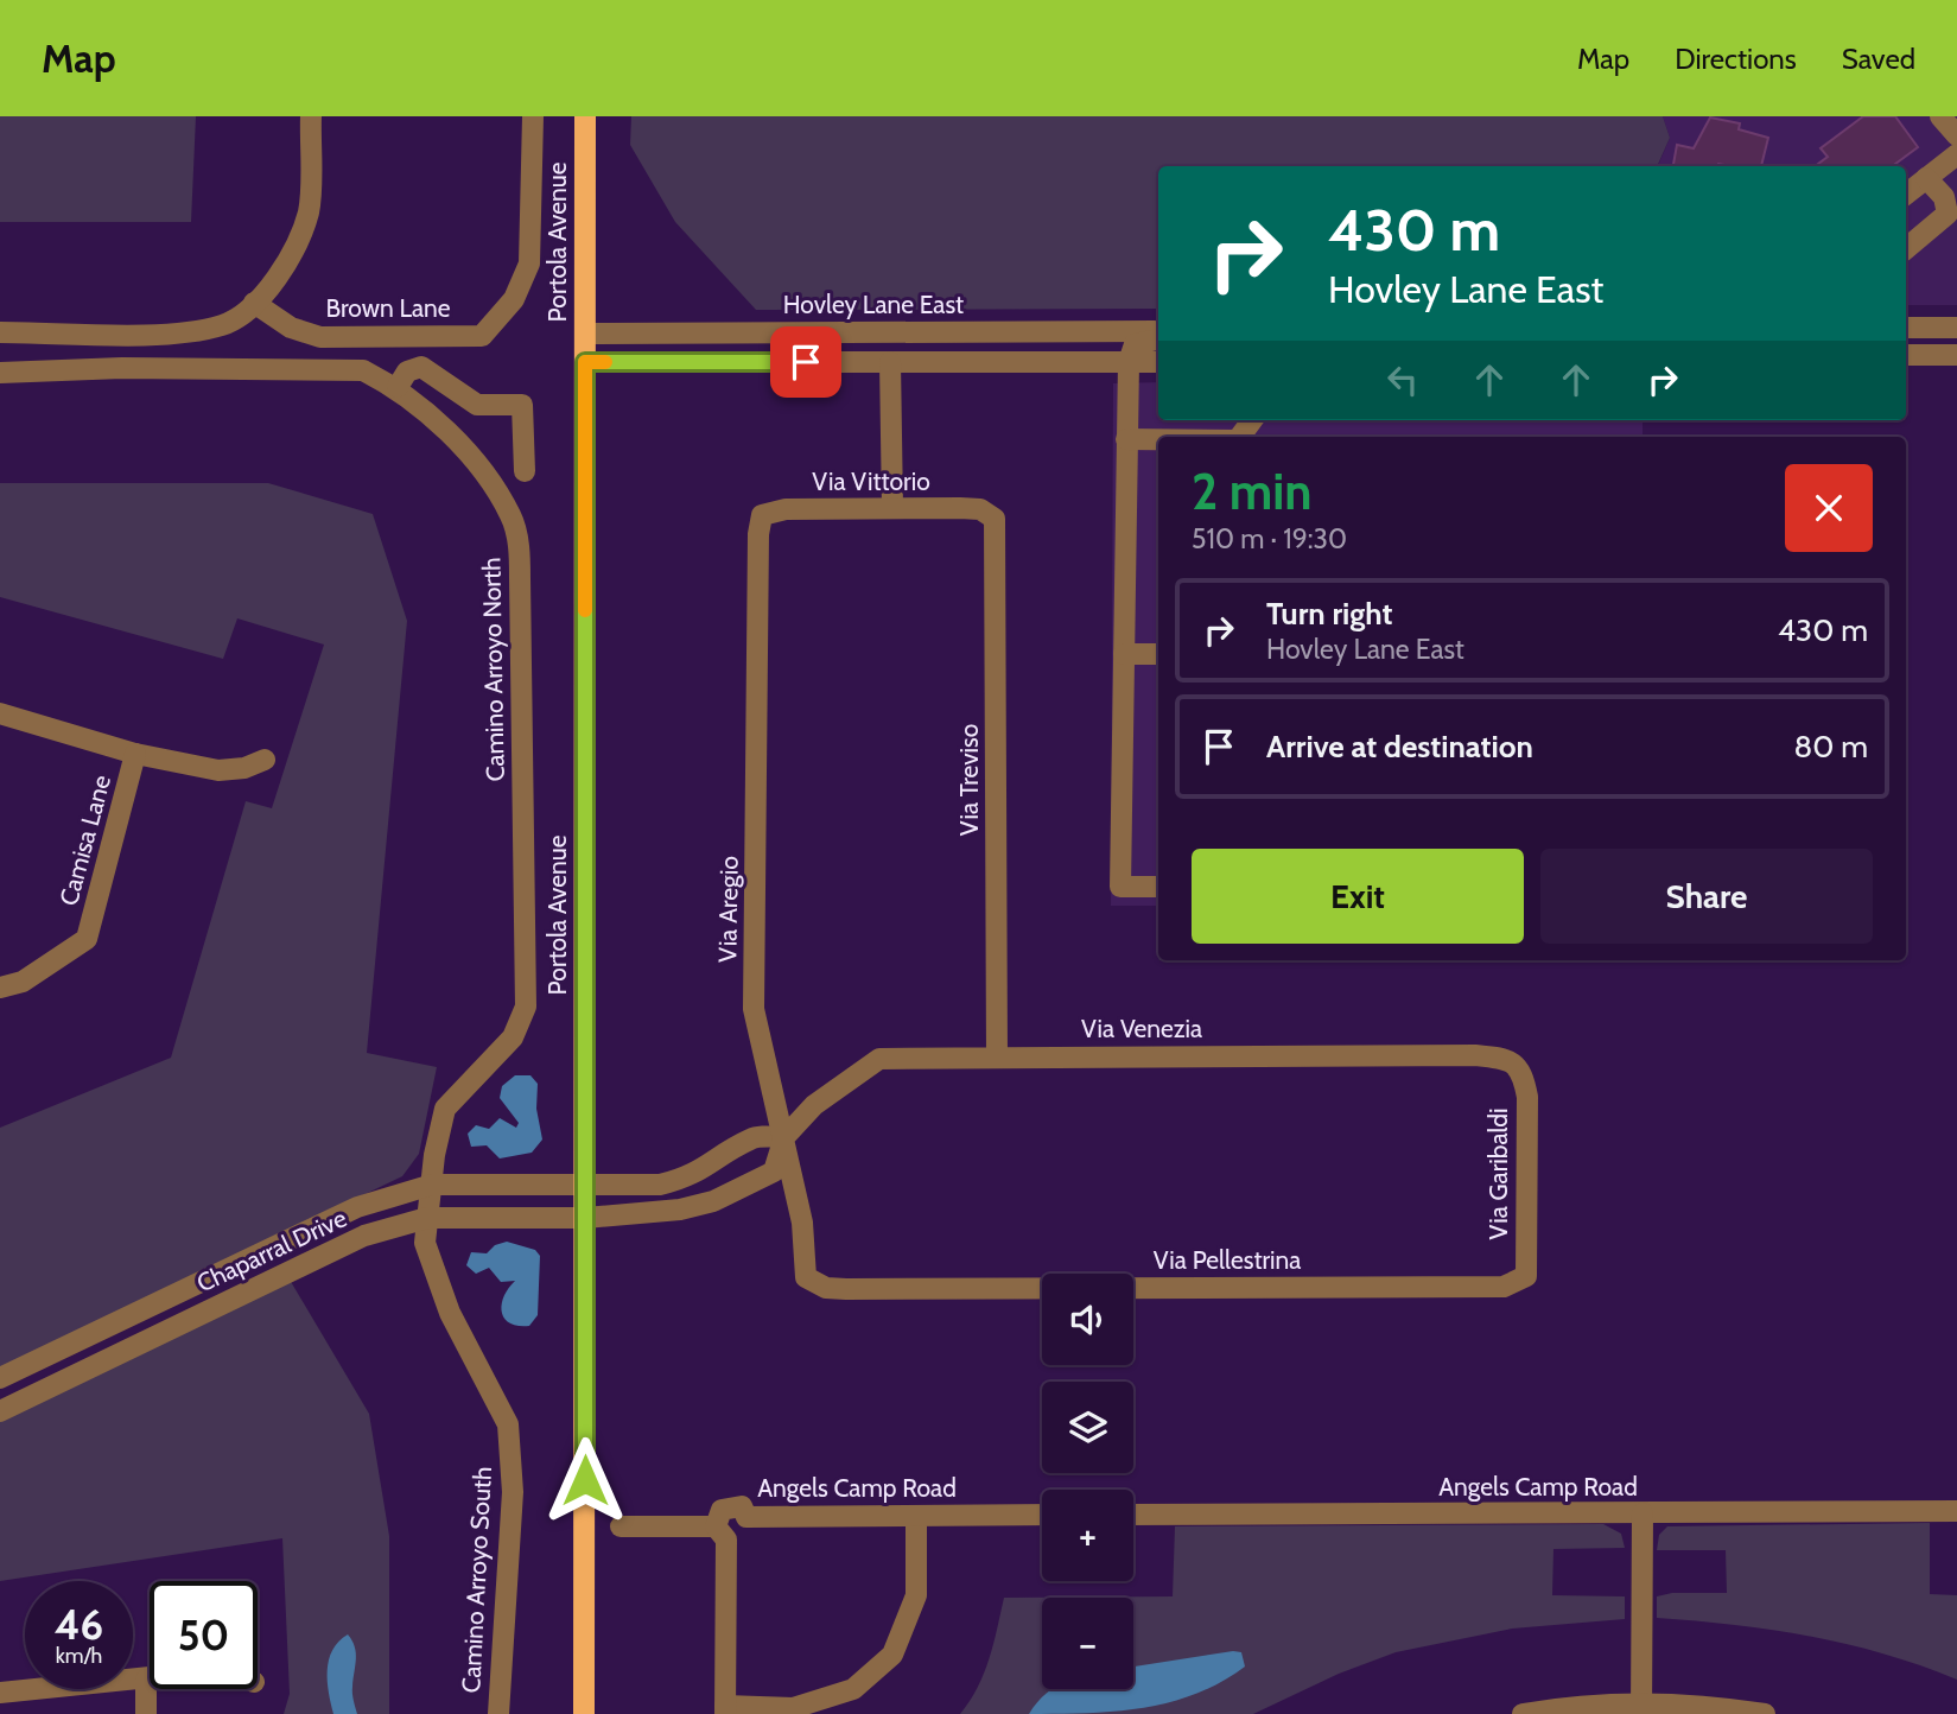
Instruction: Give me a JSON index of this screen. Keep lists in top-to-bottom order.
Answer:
{
  "streets": {
    "main road": ["Portola Avenue"],
    "street": [
      "Hovley Lane East",
      "Brown Lane",
      "Via Vittorio",
      "Camino Arroyo North",
      "Via Treviso",
      "Camisa Lane",
      "Via Aregio",
      "Via Venezia",
      "Via Garibaldi",
      "Chaparral Drive",
      "Via Pellestrina",
      "Angels Camp Road",
      "Camino Arroyo South"
    ]
  },
  "crossings": [
    ["Portola Avenue", "Hovley Lane East"],
    ["Portola Avenue", "Via Venezia"],
    ["Portola Avenue", "Chaparral Drive"],
    ["Via Vittorio", "Via Treviso"],
    ["Via Vittorio", "Via Aregio"],
    ["Camino Arroyo North", "Chaparral Drive"],
    ["Camino Arroyo North", "Camino Arroyo South"],
    ["Via Treviso", "Via Venezia"],
    ["Via Aregio", "Via Venezia"],
    ["Via Aregio", "Via Pellestrina"],
    ["Via Venezia", "Via Garibaldi"],
    ["Via Venezia", "Chaparral Drive"],
    ["Via Garibaldi", "Via Pellestrina"],
    ["Chaparral Drive", "Camino Arroyo South"]
  ],
  "page": {
    "header": "Map",
    "nav": ["Map", "Directions", "Saved"],
    "turn": ["430 m", "Hovley Lane East"],
    "heading": ["2 min", "510 m · 19:30"],
    "list": [
      {
        "name": "Turn right",
        "note": "Hovley Lane East",
        "value": "430 m"
      },
      {
        "name": "Arrive at destination",
        "value": "80 m"
      }
    ],
    "buttons": ["Exit", "Share"],
    "map_buttons": ["+", "−"],
    "speed": "46 km/h",
    "limit": "50"
  }
}
